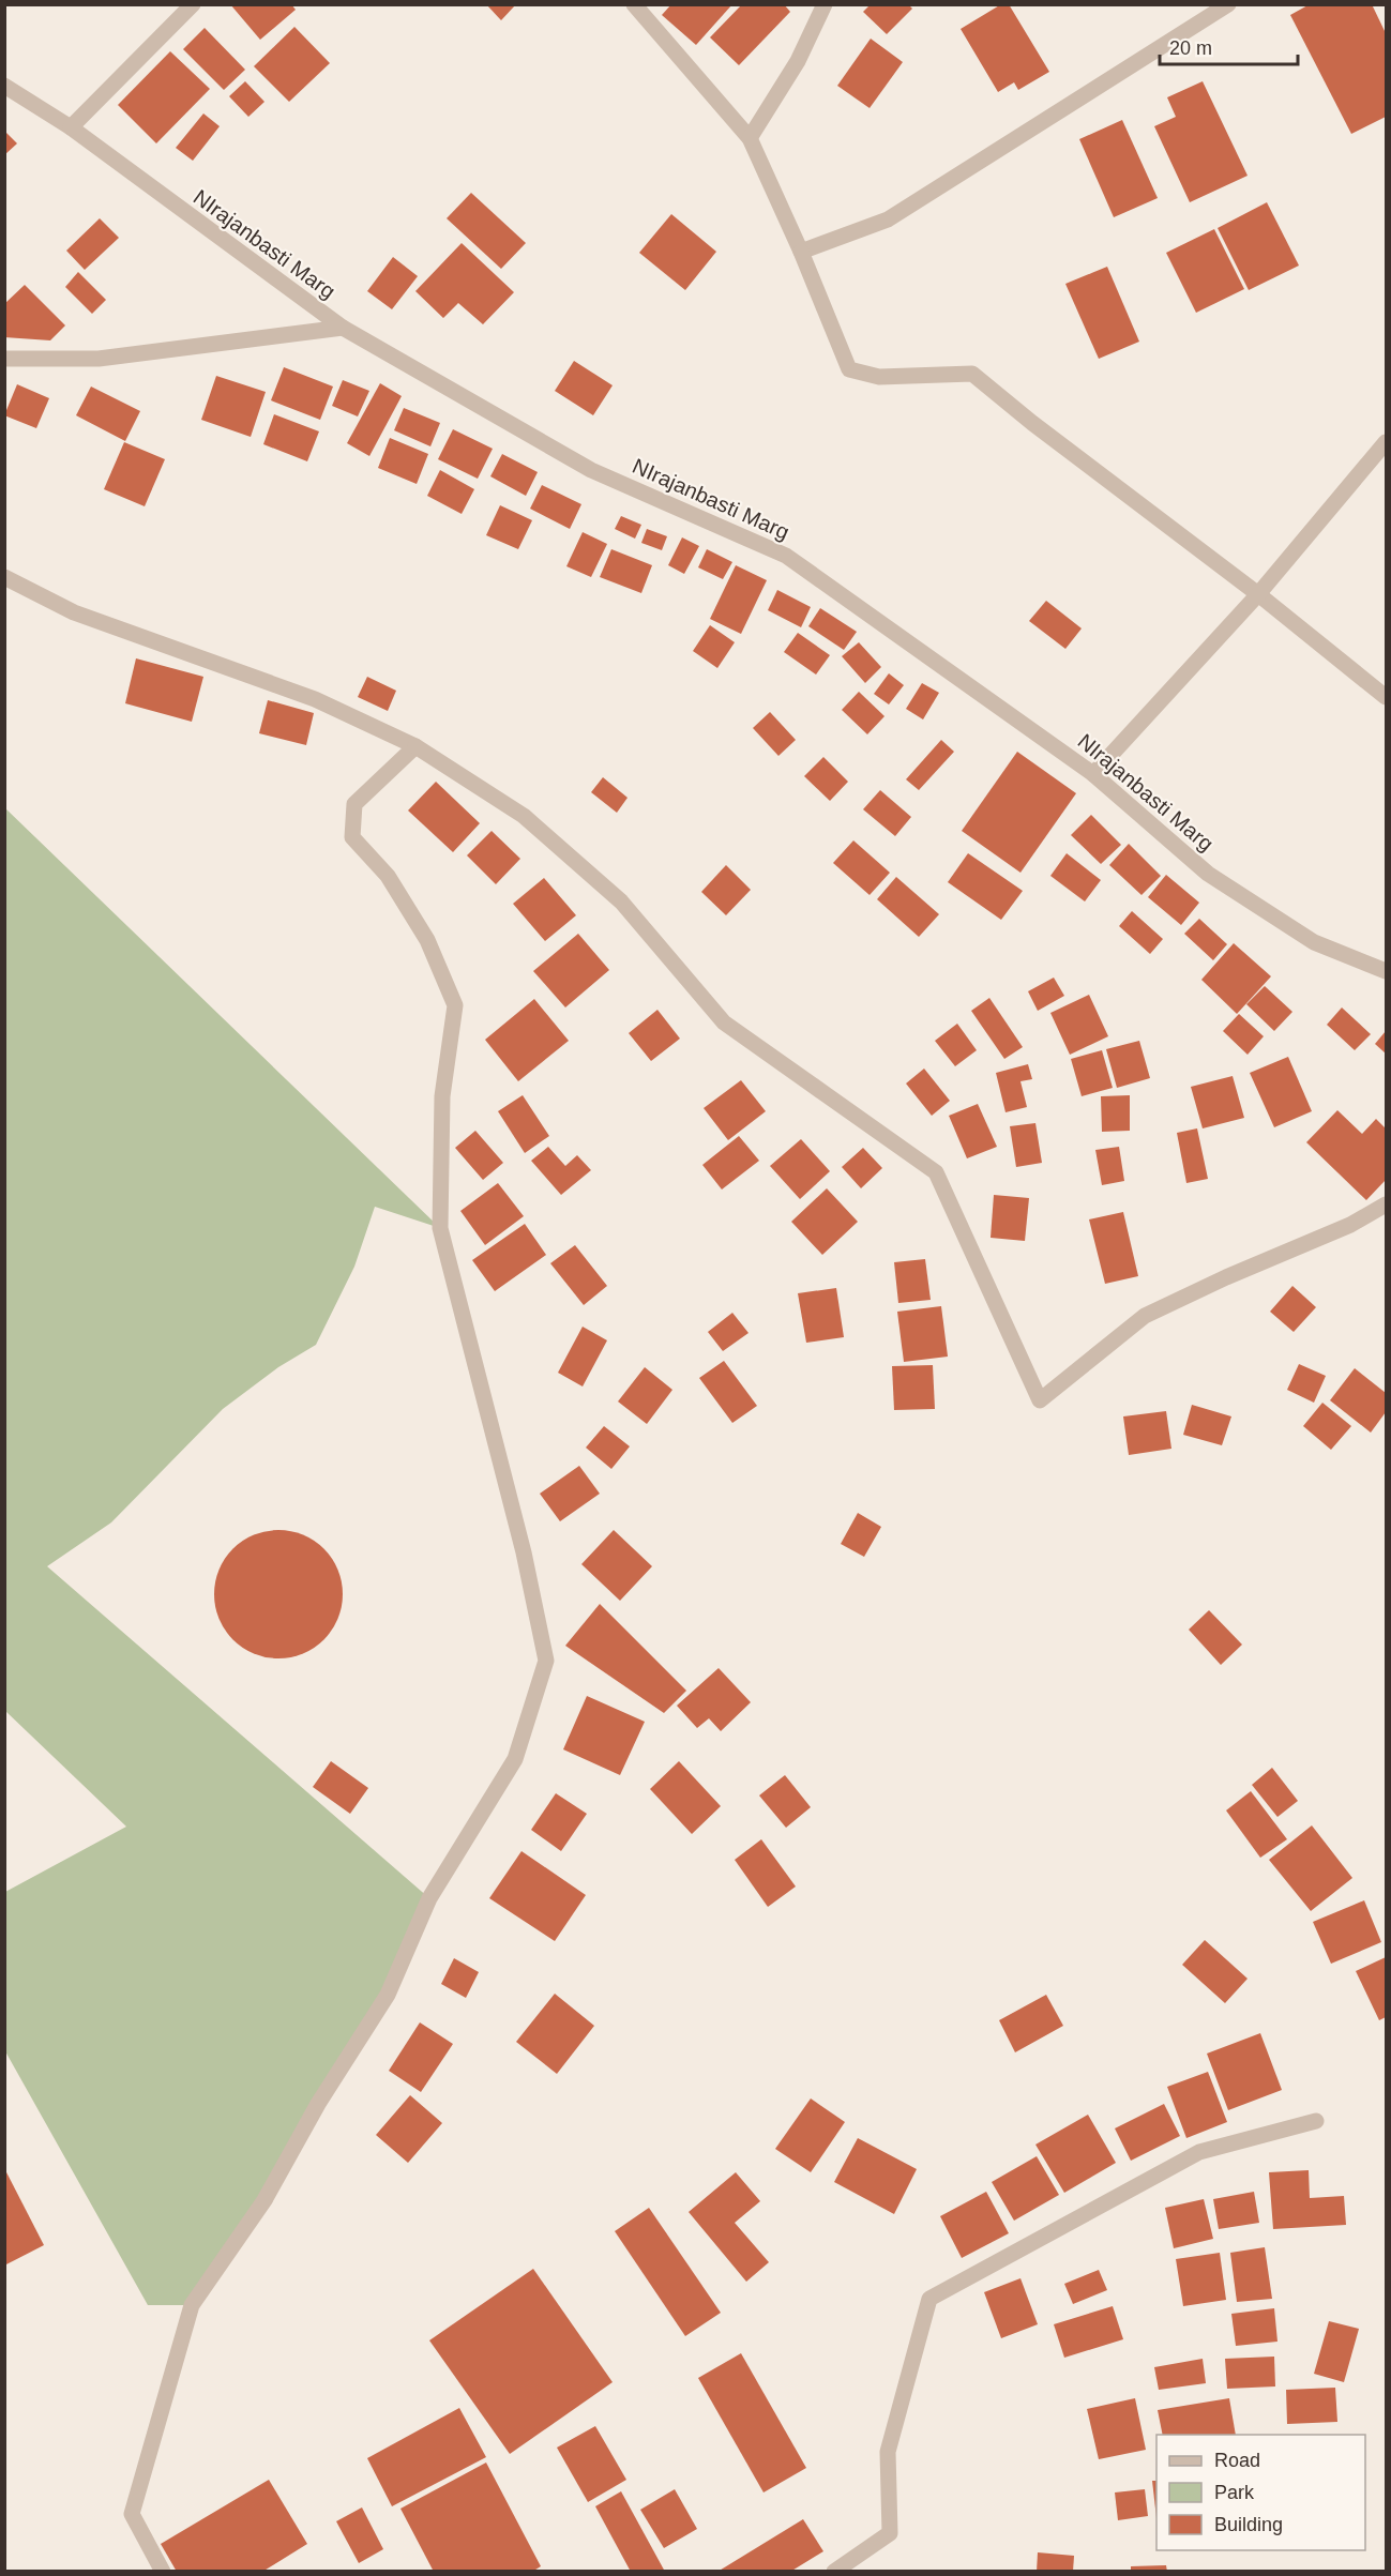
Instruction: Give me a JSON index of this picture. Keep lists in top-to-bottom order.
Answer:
{
  "streets": {
    "street": ["NIrajanbasti Marg"]
  },
  "legend": ["Road", "Park", "Building"],
  "scale_bar": "20 m"
}
